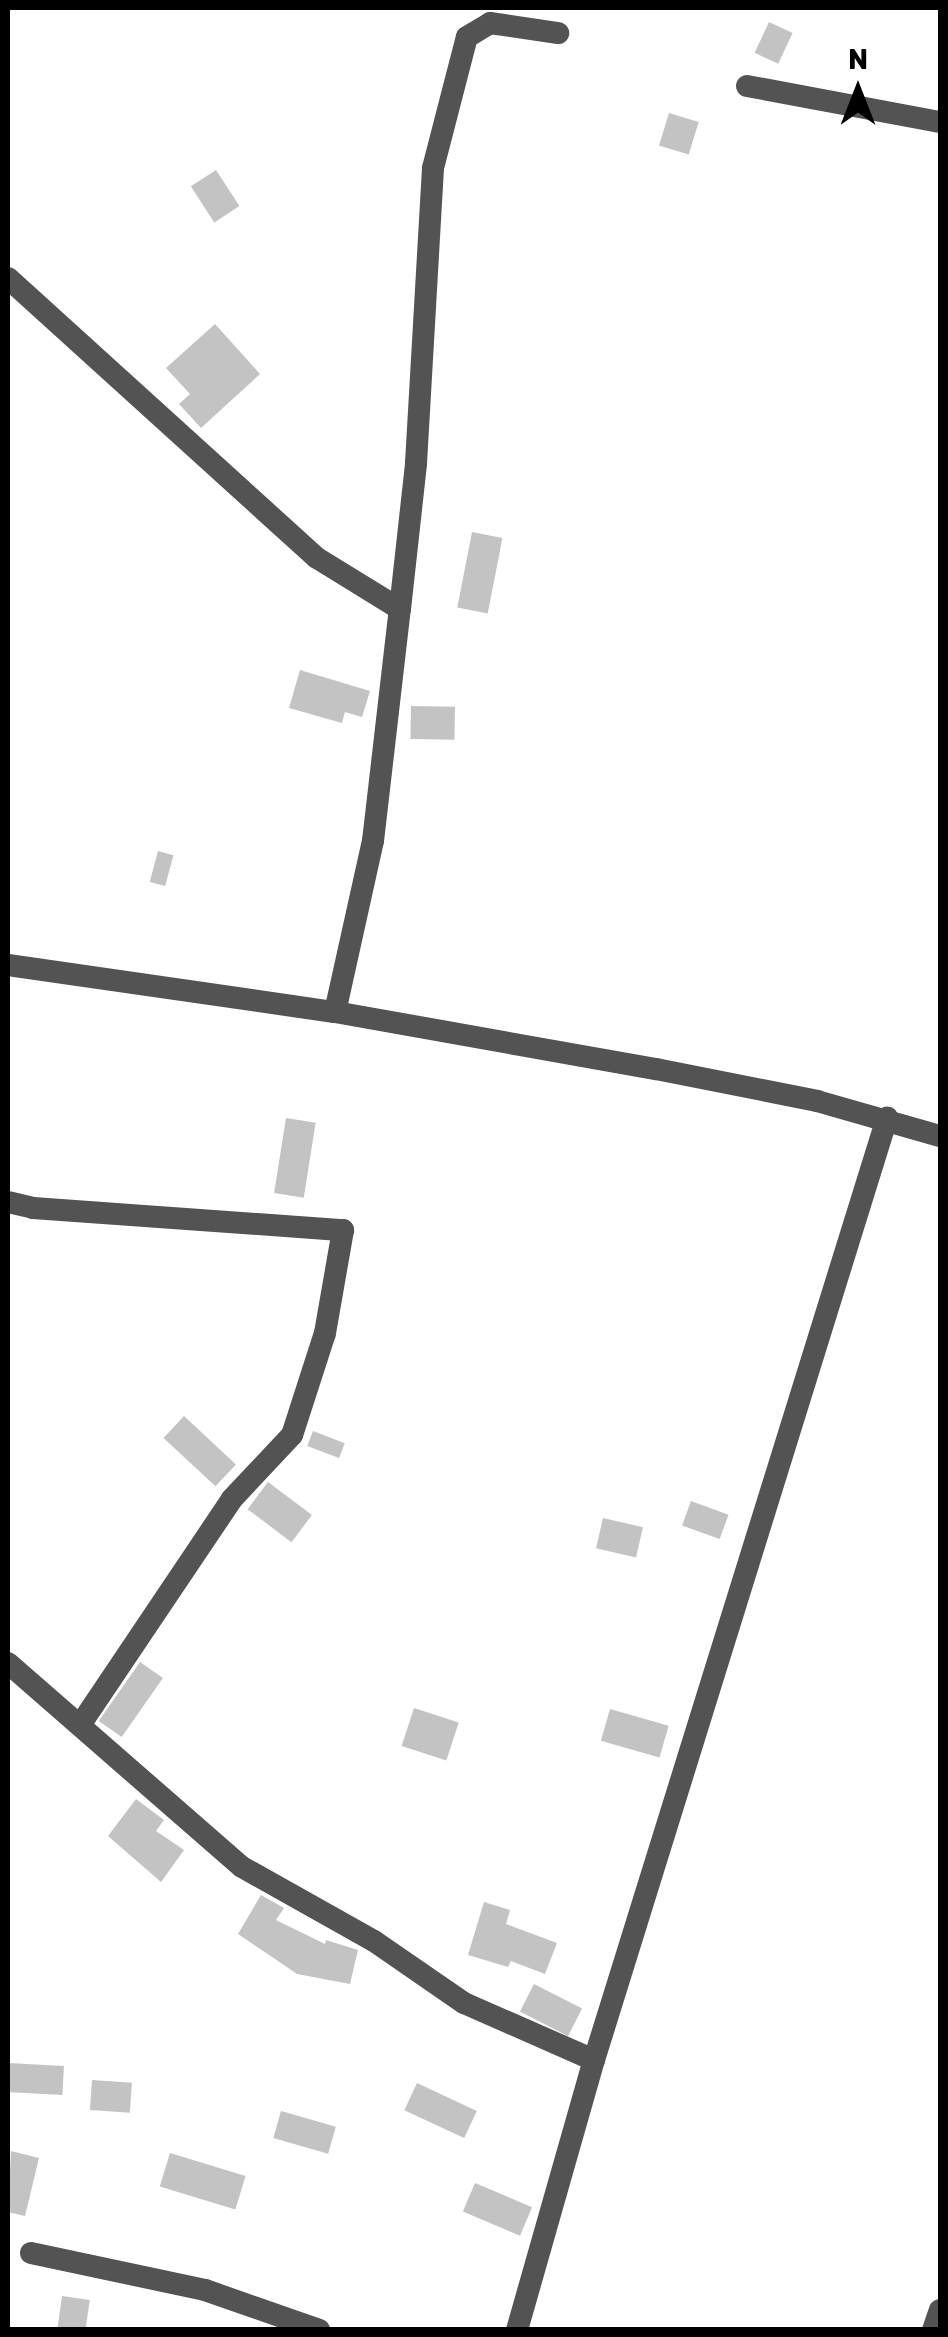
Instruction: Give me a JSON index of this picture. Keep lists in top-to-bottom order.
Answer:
{
  "north": "top"
}
